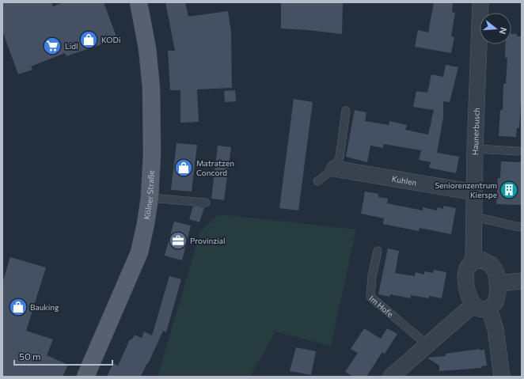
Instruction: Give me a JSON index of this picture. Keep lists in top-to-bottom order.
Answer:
{
  "streets": {
    "main road": ["Kölner Straße"],
    "street": ["Haunerbusch", "Kuhlen"],
    "lane": ["Im Hofe"]
  },
  "crossings": [
    ["Haunerbusch", "Kuhlen"]
  ],
  "places": {
    "shop": ["KODi", "Matratzen Concord", "Bauking"],
    "supermarket": ["Lidl"],
    "building": ["Seniorenzentrum Kierspe"],
    "office": ["Provinzial"]
  },
  "scale_bar": "50 m",
  "north": "right"
}
